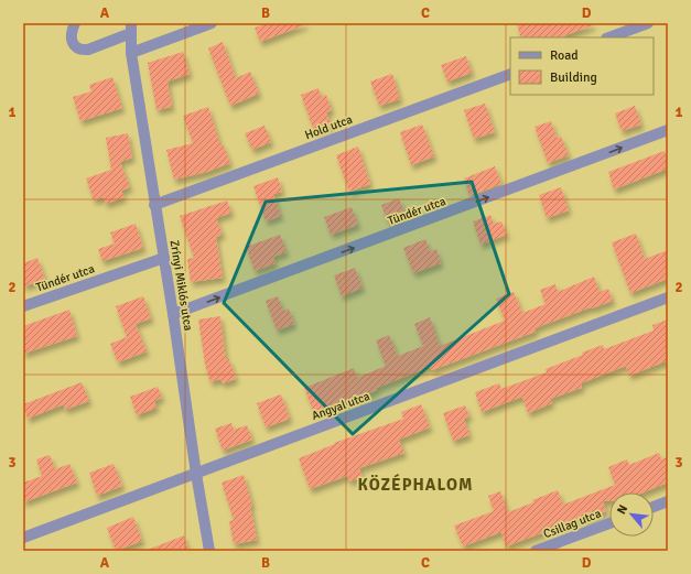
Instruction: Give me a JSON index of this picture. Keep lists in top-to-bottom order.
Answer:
{
  "streets": {
    "street": [
      "Hold utca",
      "Tündér utca",
      "Zrínyi Miklós utca",
      "Angyal utca",
      "Csillag utca"
    ]
  },
  "crossings": [
    ["Hold utca", "Zrínyi Miklós utca"],
    ["Tündér utca", "Zrínyi Miklós utca"],
    ["Zrínyi Miklós utca", "Angyal utca"]
  ],
  "one_way": ["Tündér utca"],
  "districts": ["KÖZÉPHALOM"],
  "legend": ["Road", "Building"],
  "north": "top left",
  "grid": {
    "columns": [
      "A",
      "B",
      "C",
      "D"
    ],
    "rows": ["1", "2", "3"]
  }
}
